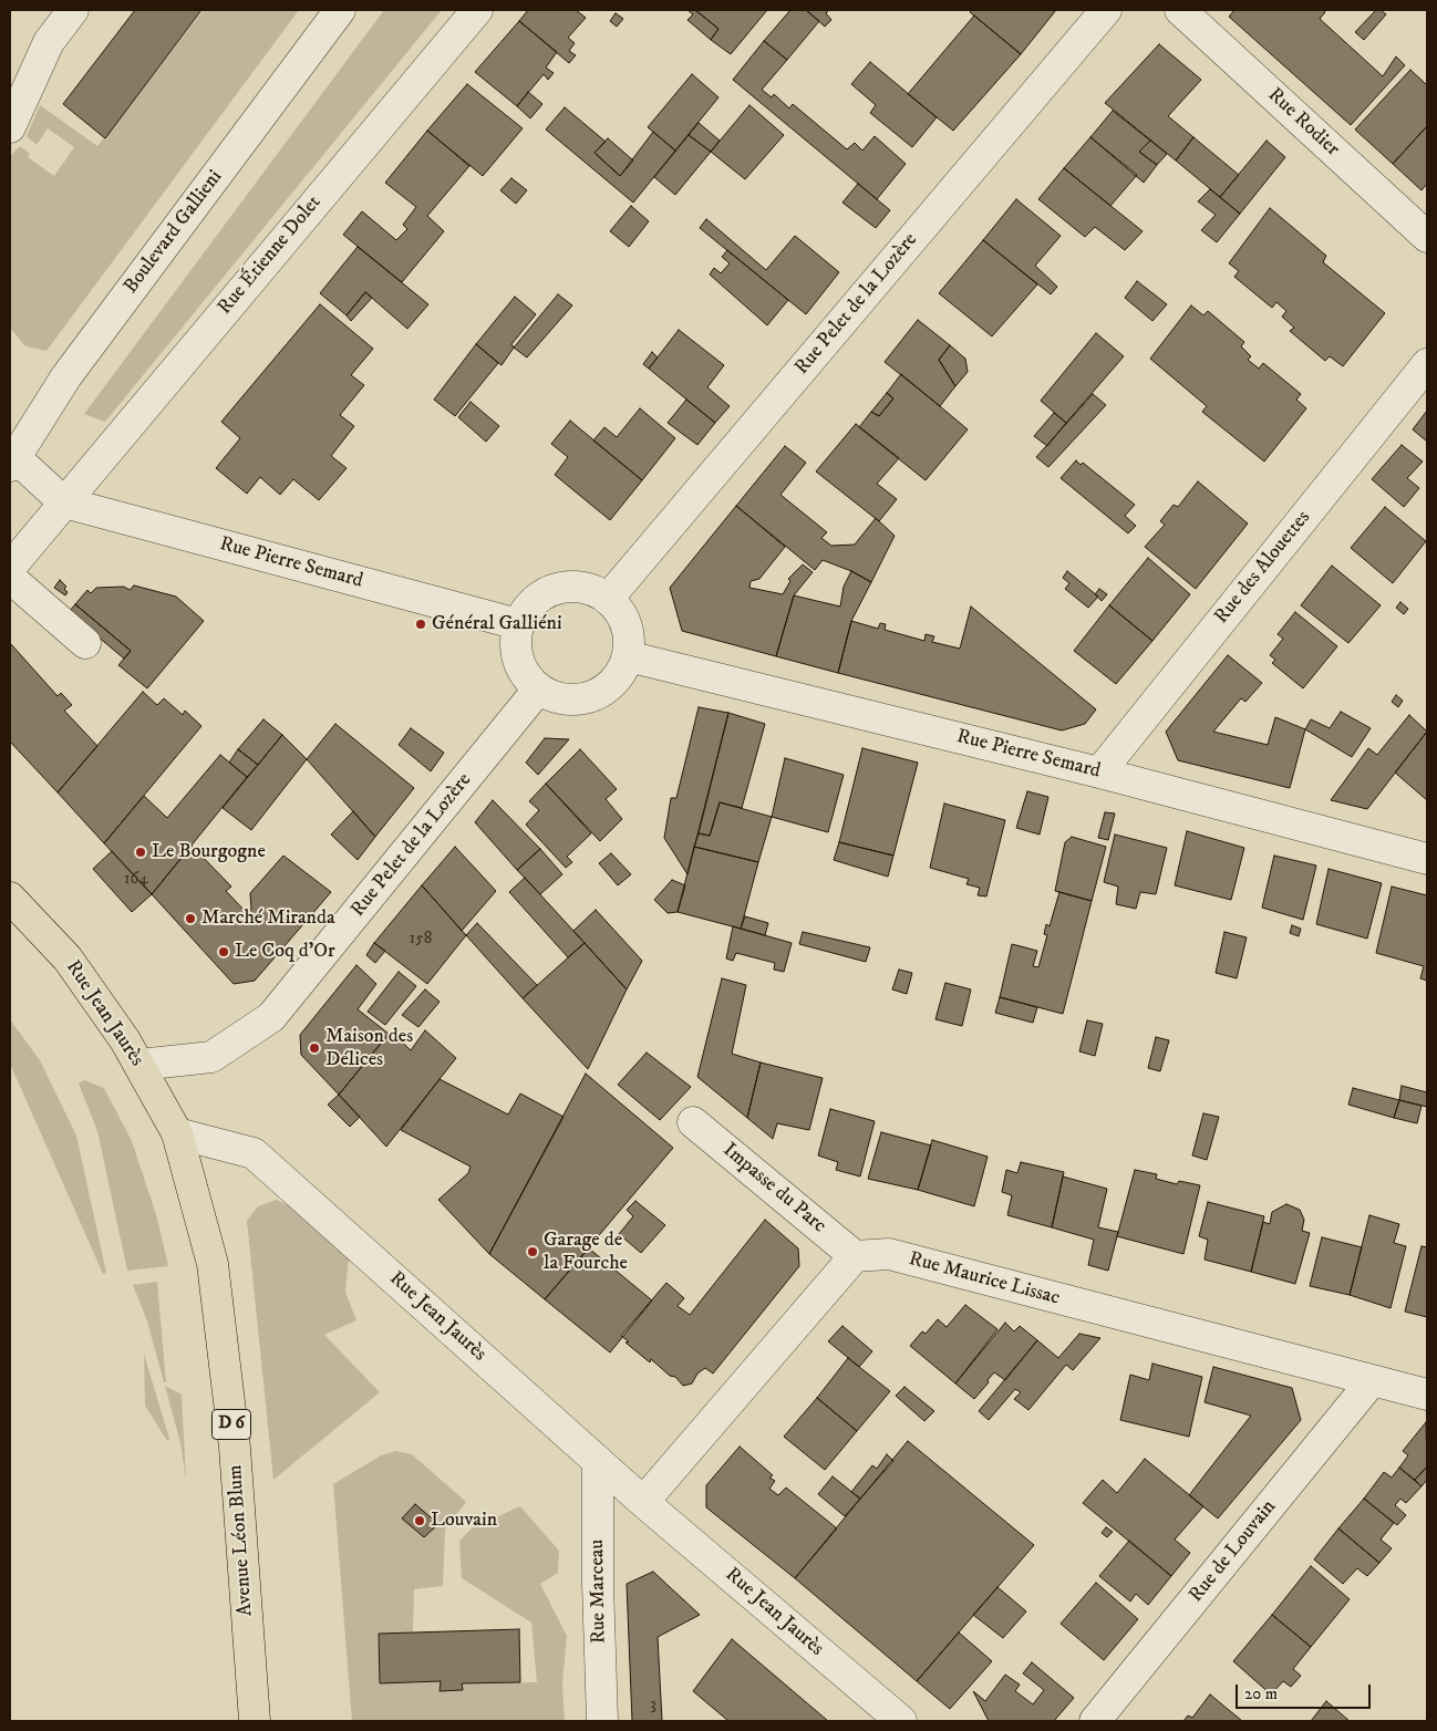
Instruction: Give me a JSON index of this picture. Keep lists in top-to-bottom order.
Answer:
{
  "streets": {
    "main road": ["Rue Jean Jaurès", "D 6", "Avenue Léon Blum"],
    "street": [
      "Rue Rodier",
      "Boulevard Gallieni",
      "Rue Étienne Dolet",
      "Rue Pelet de la Lozère",
      "Rue Pierre Semard",
      "Rue des Alouettes",
      "Impasse du Parc",
      "Rue Maurice Lissac",
      "Rue de Louvain",
      "Rue Marceau"
    ]
  },
  "crossings": [
    ["Rue Étienne Dolet", "Rue Pierre Semard"],
    ["Rue Pelet de la Lozère", "Rue Pierre Semard"],
    ["Rue Pelet de la Lozère", "Rue Jean Jaurès"],
    ["Rue Pierre Semard", "Rue des Alouettes"],
    ["Rue Jean Jaurès", "Avenue Léon Blum"],
    ["Rue Jean Jaurès", "Rue Marceau"],
    ["Impasse du Parc", "Rue Maurice Lissac"],
    ["Rue Maurice Lissac", "Rue de Louvain"]
  ],
  "places": [
    "Général Galliéni",
    "Le Bourgogne",
    "Marché Miranda",
    "Le Coq d'Or",
    "Maison des Délices",
    "Garage de la Fourche",
    "Louvain"
  ],
  "house_numbers": ["164", "158", "3"],
  "scale_bar": "20 m"
}
